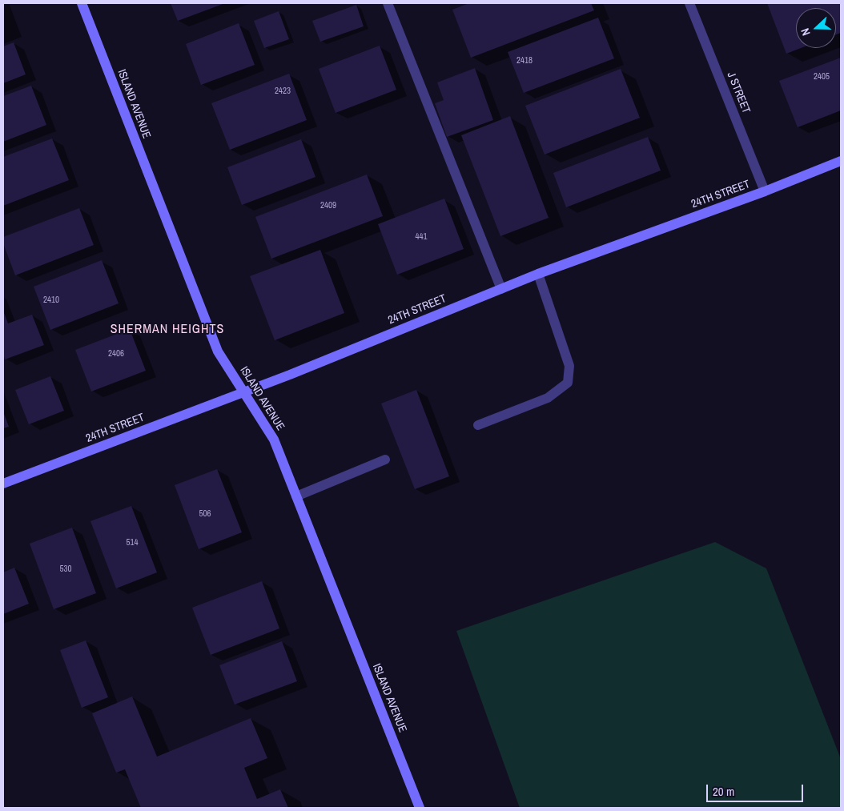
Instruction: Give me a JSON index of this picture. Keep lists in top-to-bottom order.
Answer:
{
  "streets": {
    "street": ["J STREET", "ISLAND AVENUE", "24TH STREET"]
  },
  "crossings": [
    ["J STREET", "24TH STREET"],
    ["ISLAND AVENUE", "24TH STREET"]
  ],
  "districts": ["SHERMAN HEIGHTS"],
  "house_numbers": [
    "2418",
    "2405",
    "2423",
    "2409",
    "441",
    "2410",
    "2406",
    "506",
    "514",
    "530"
  ],
  "scale_bar": "20 m",
  "north": "left"
}
